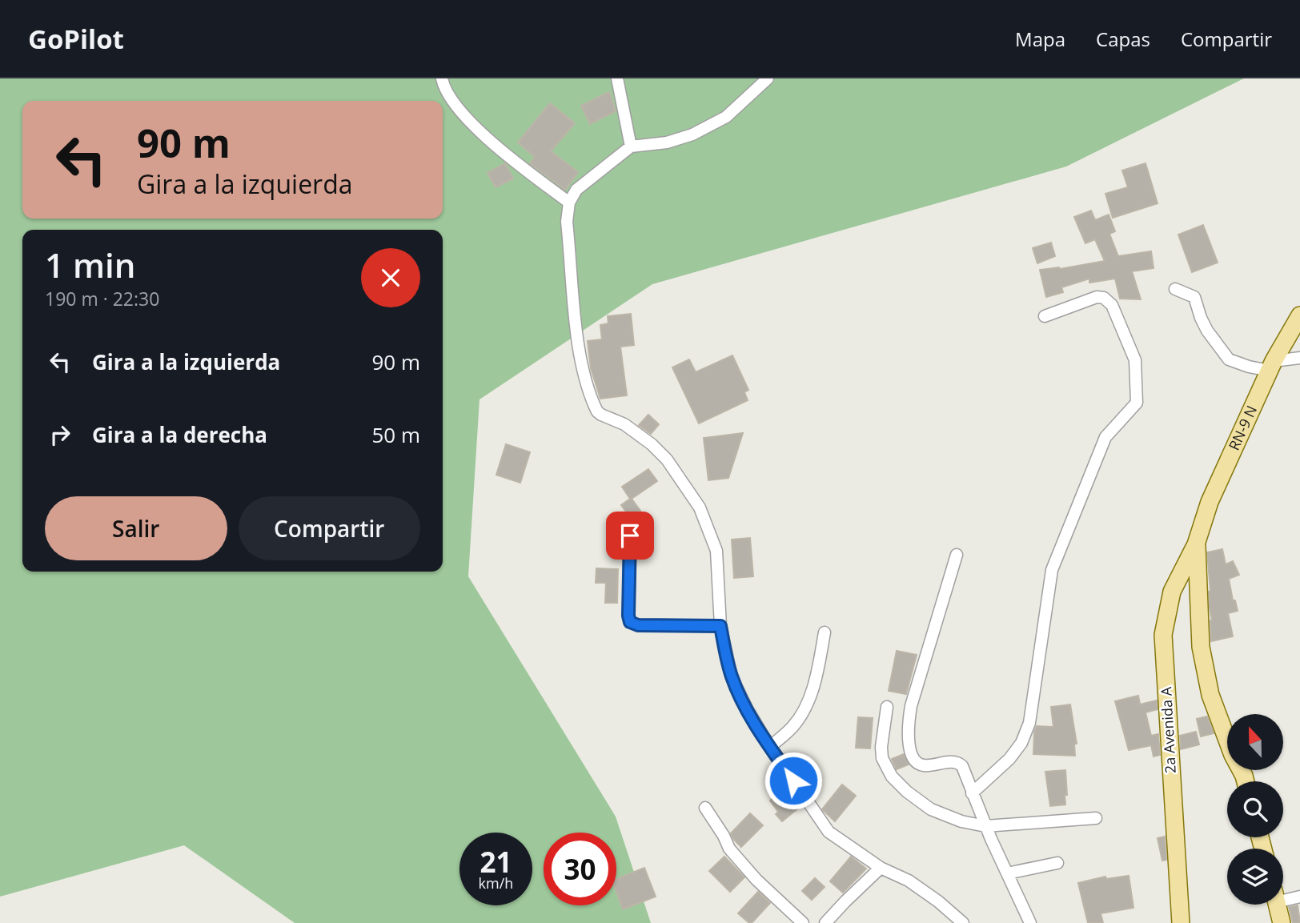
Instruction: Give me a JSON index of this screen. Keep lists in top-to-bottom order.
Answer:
{
  "streets": {
    "main road": ["RN-9 N", "2a Avenida A"]
  },
  "crossings": [
    ["RN-9 N", "2a Avenida A"]
  ],
  "north": "top",
  "page": {
    "header": "GoPilot",
    "nav": ["Mapa", "Capas", "Compartir"],
    "turn": ["90 m", "Gira a la izquierda"],
    "heading": ["1 min", "190 m · 22:30"],
    "list": [
      {
        "name": "Gira a la izquierda",
        "value": "90 m"
      },
      {
        "name": "Gira a la derecha",
        "value": "50 m"
      }
    ],
    "buttons": ["Salir", "Compartir"],
    "speed": "21 km/h",
    "limit": "30"
  }
}
